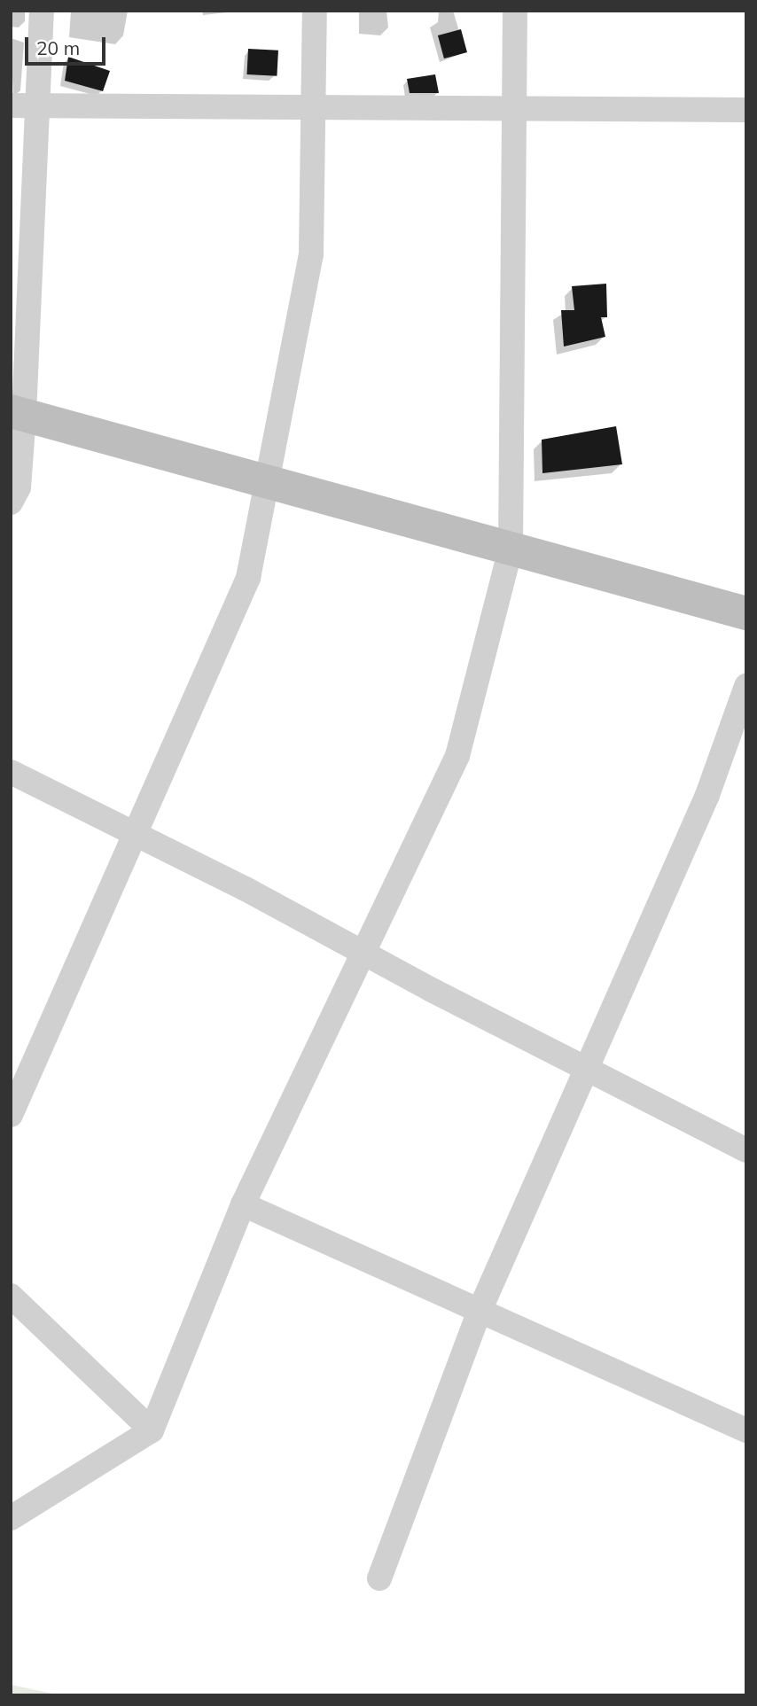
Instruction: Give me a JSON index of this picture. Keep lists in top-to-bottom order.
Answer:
{
  "scale_bar": "20 m"
}
